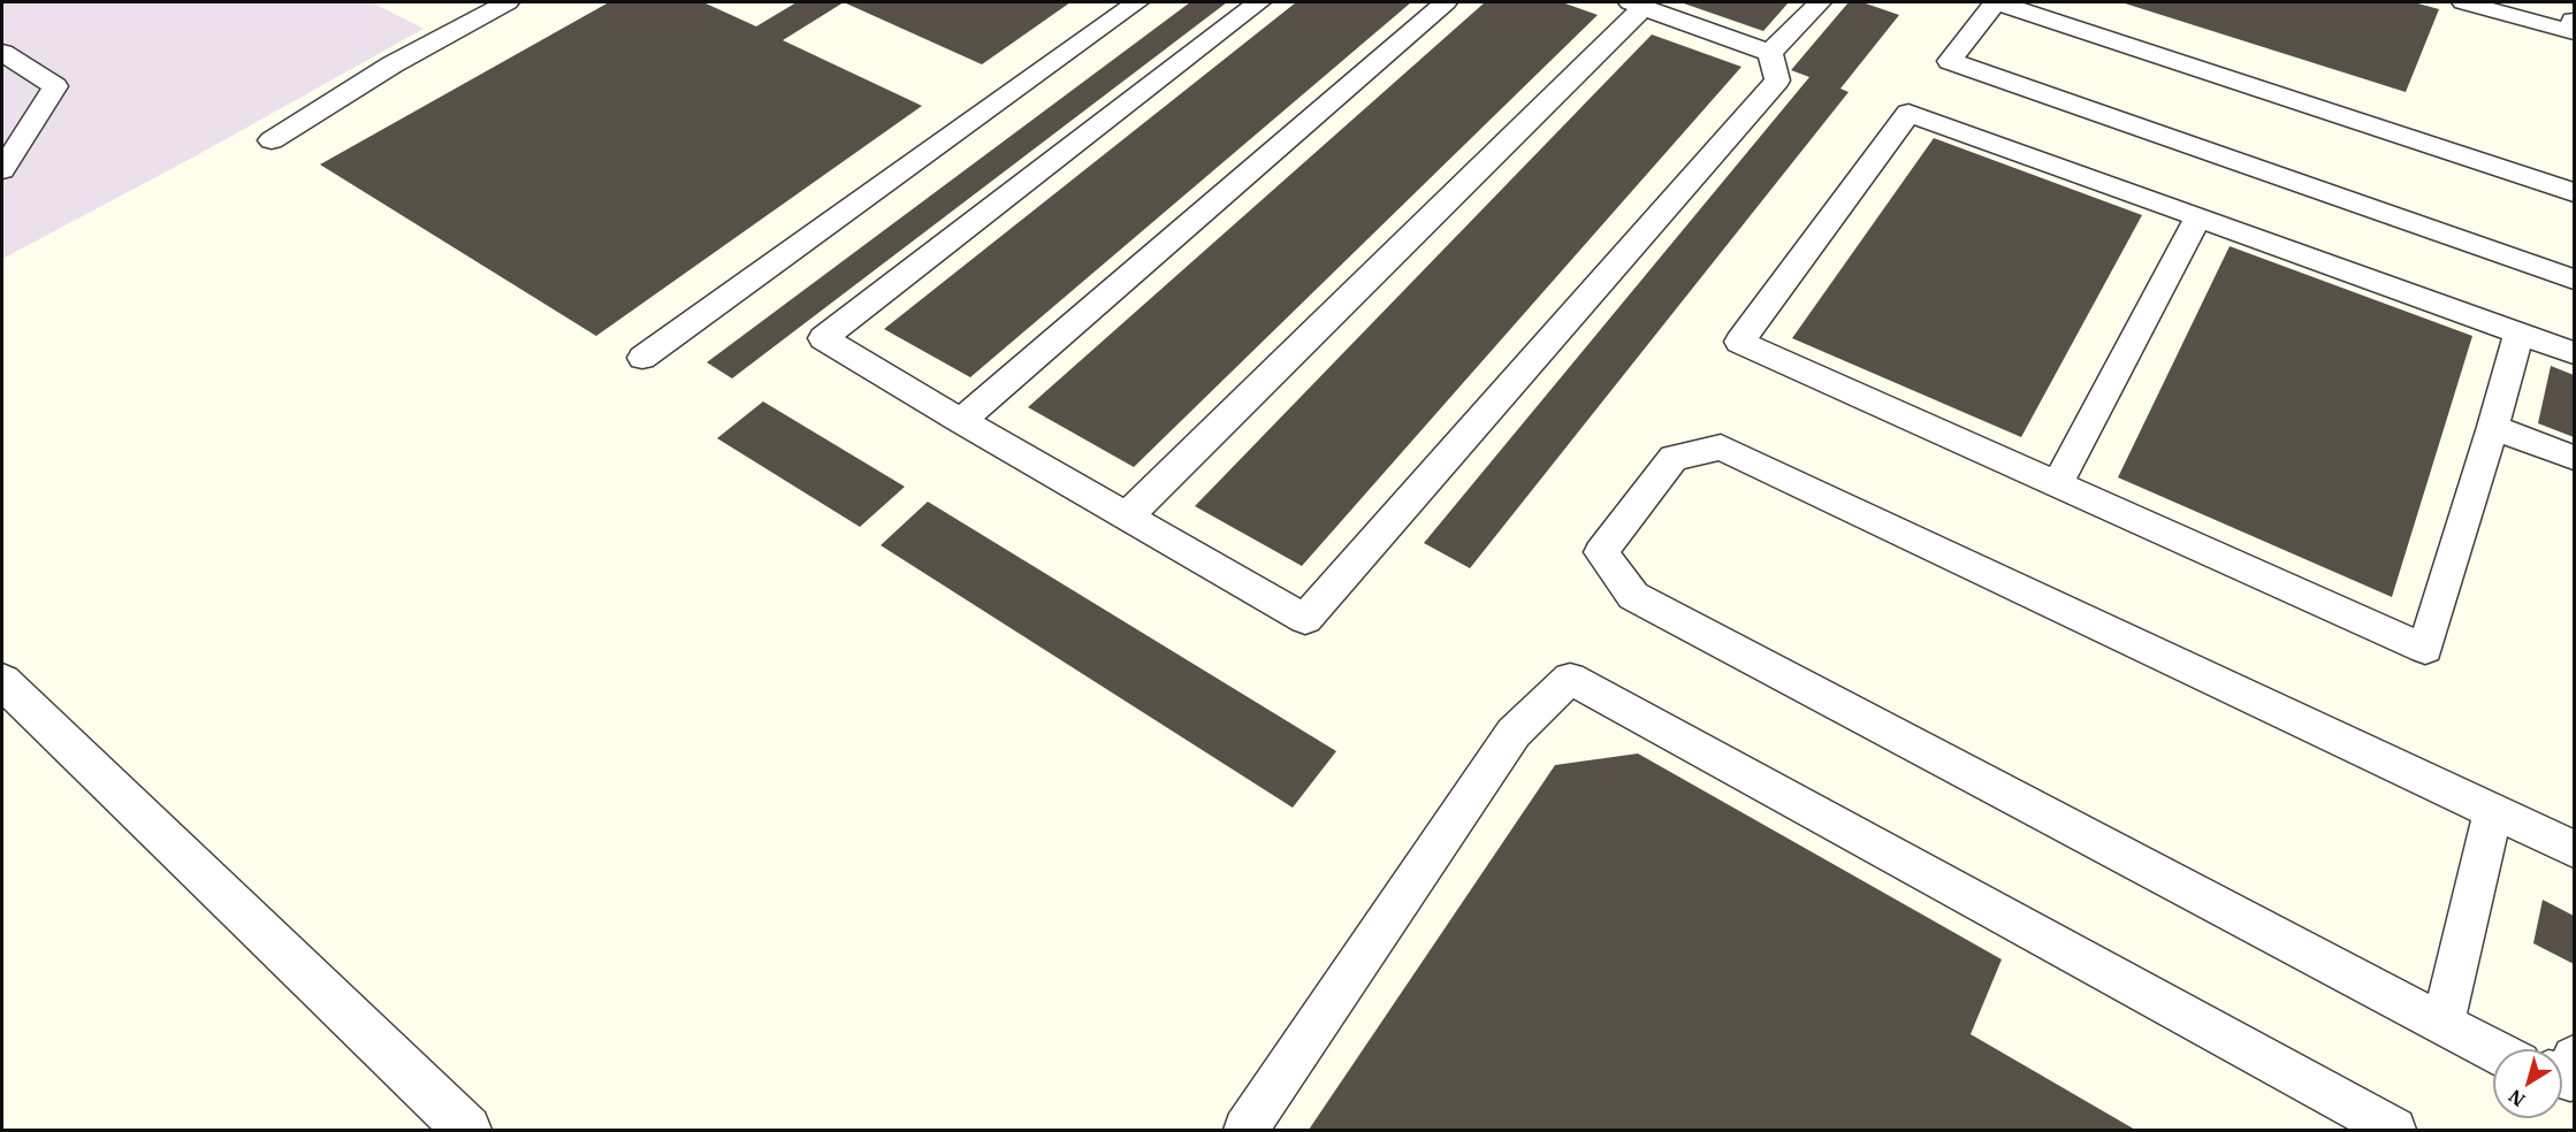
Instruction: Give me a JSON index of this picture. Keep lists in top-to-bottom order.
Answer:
{
  "north": "bottom left"
}
